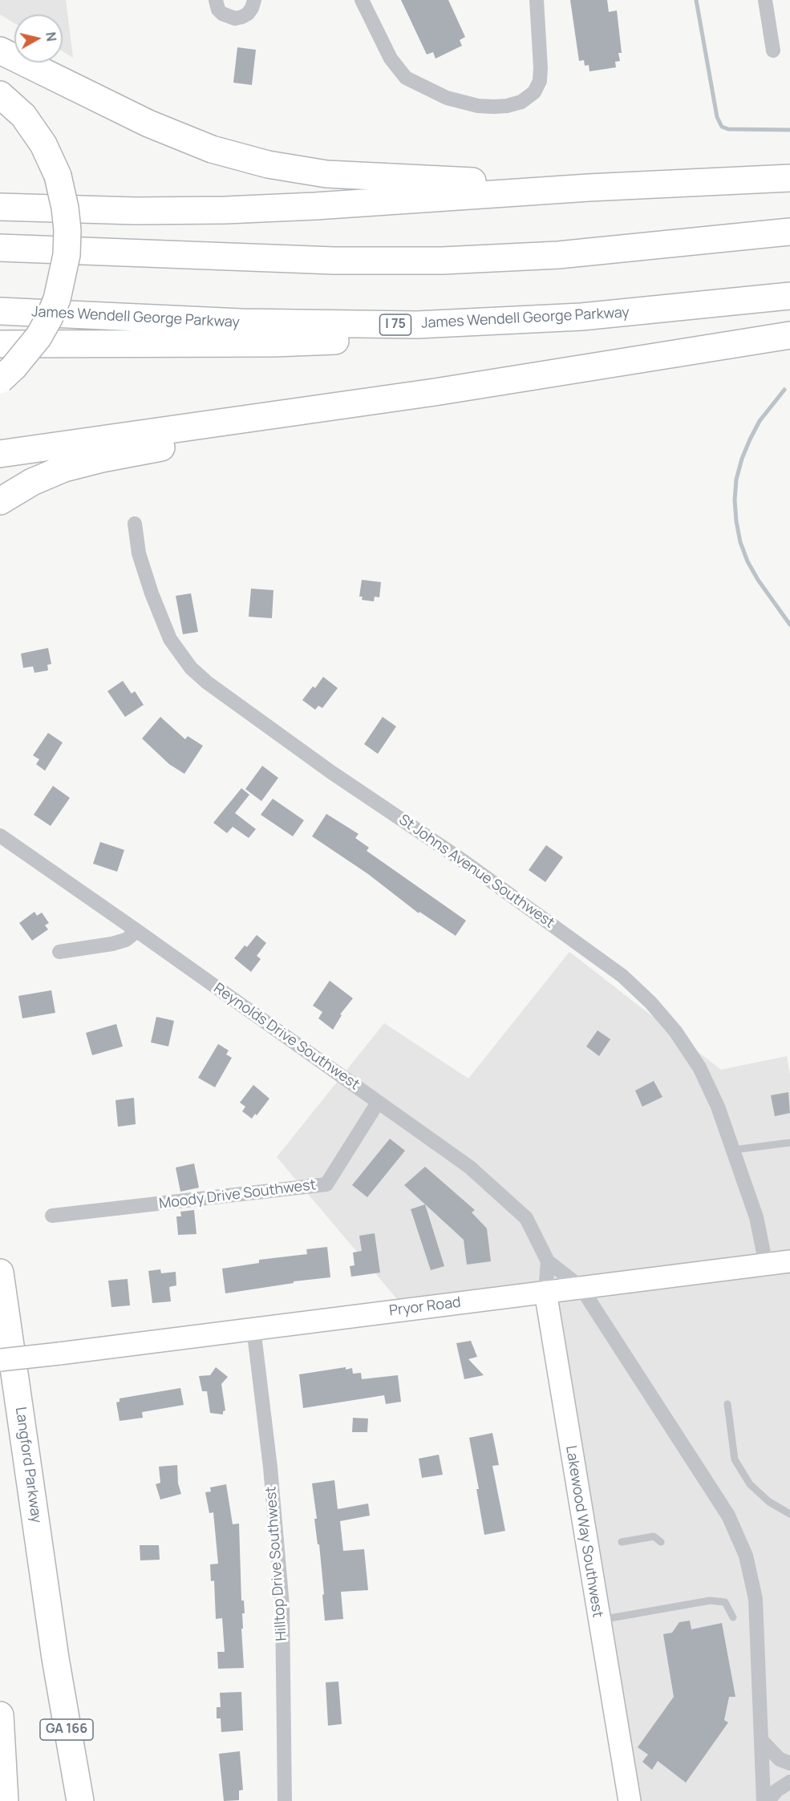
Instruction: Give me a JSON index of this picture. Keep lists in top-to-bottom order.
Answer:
{
  "streets": {
    "highway": [
      "James Wendell George Parkway",
      "I 75",
      "Langford Parkway",
      "GA 166"
    ],
    "street": [
      "St Johns Avenue Southwest",
      "Reynolds Drive Southwest",
      "Moody Drive Southwest",
      "Pryor Road",
      "Lakewood Way Southwest",
      "Hilltop Drive Southwest"
    ]
  },
  "crossings": [
    ["St Johns Avenue Southwest", "Pryor Road"],
    ["Reynolds Drive Southwest", "Moody Drive Southwest"],
    ["Reynolds Drive Southwest", "Lakewood Way Southwest"],
    ["Pryor Road", "Lakewood Way Southwest"],
    ["Pryor Road", "Hilltop Drive Southwest"]
  ],
  "north": "right"
}
